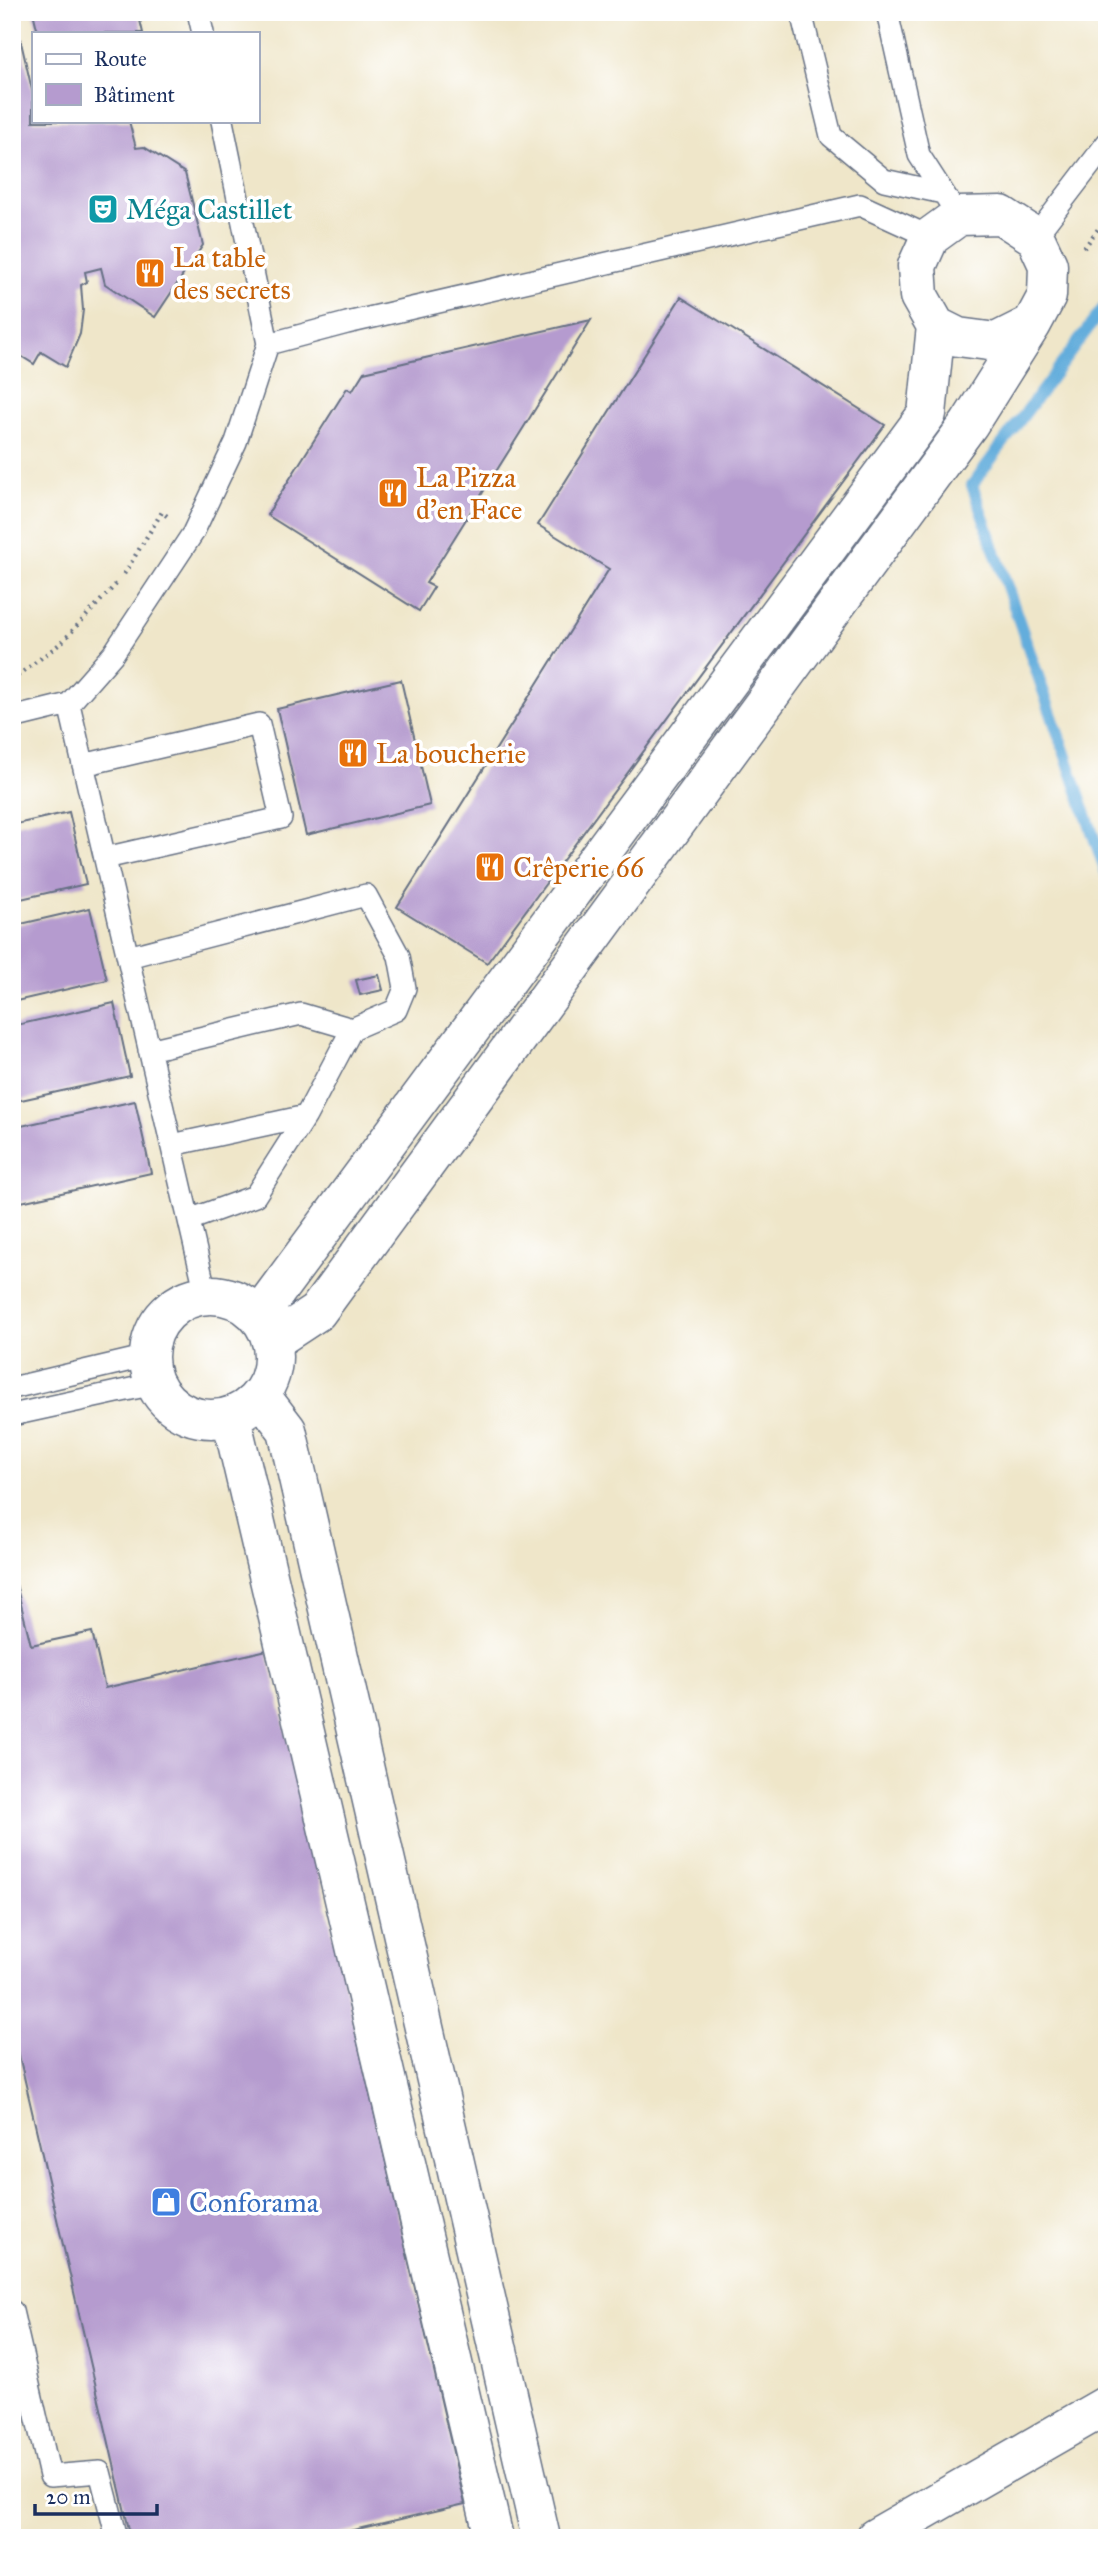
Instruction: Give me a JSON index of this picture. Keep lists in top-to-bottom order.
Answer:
{
  "places": {
    "theatre": ["Méga Castillet"],
    "restaurant": [
      "La table des secrets",
      "La Pizza d'en Face",
      "La boucherie",
      "Crêperie 66"
    ],
    "shop": ["Conforama"]
  },
  "legend": ["Route", "Bâtiment"],
  "scale_bar": "20 m"
}
